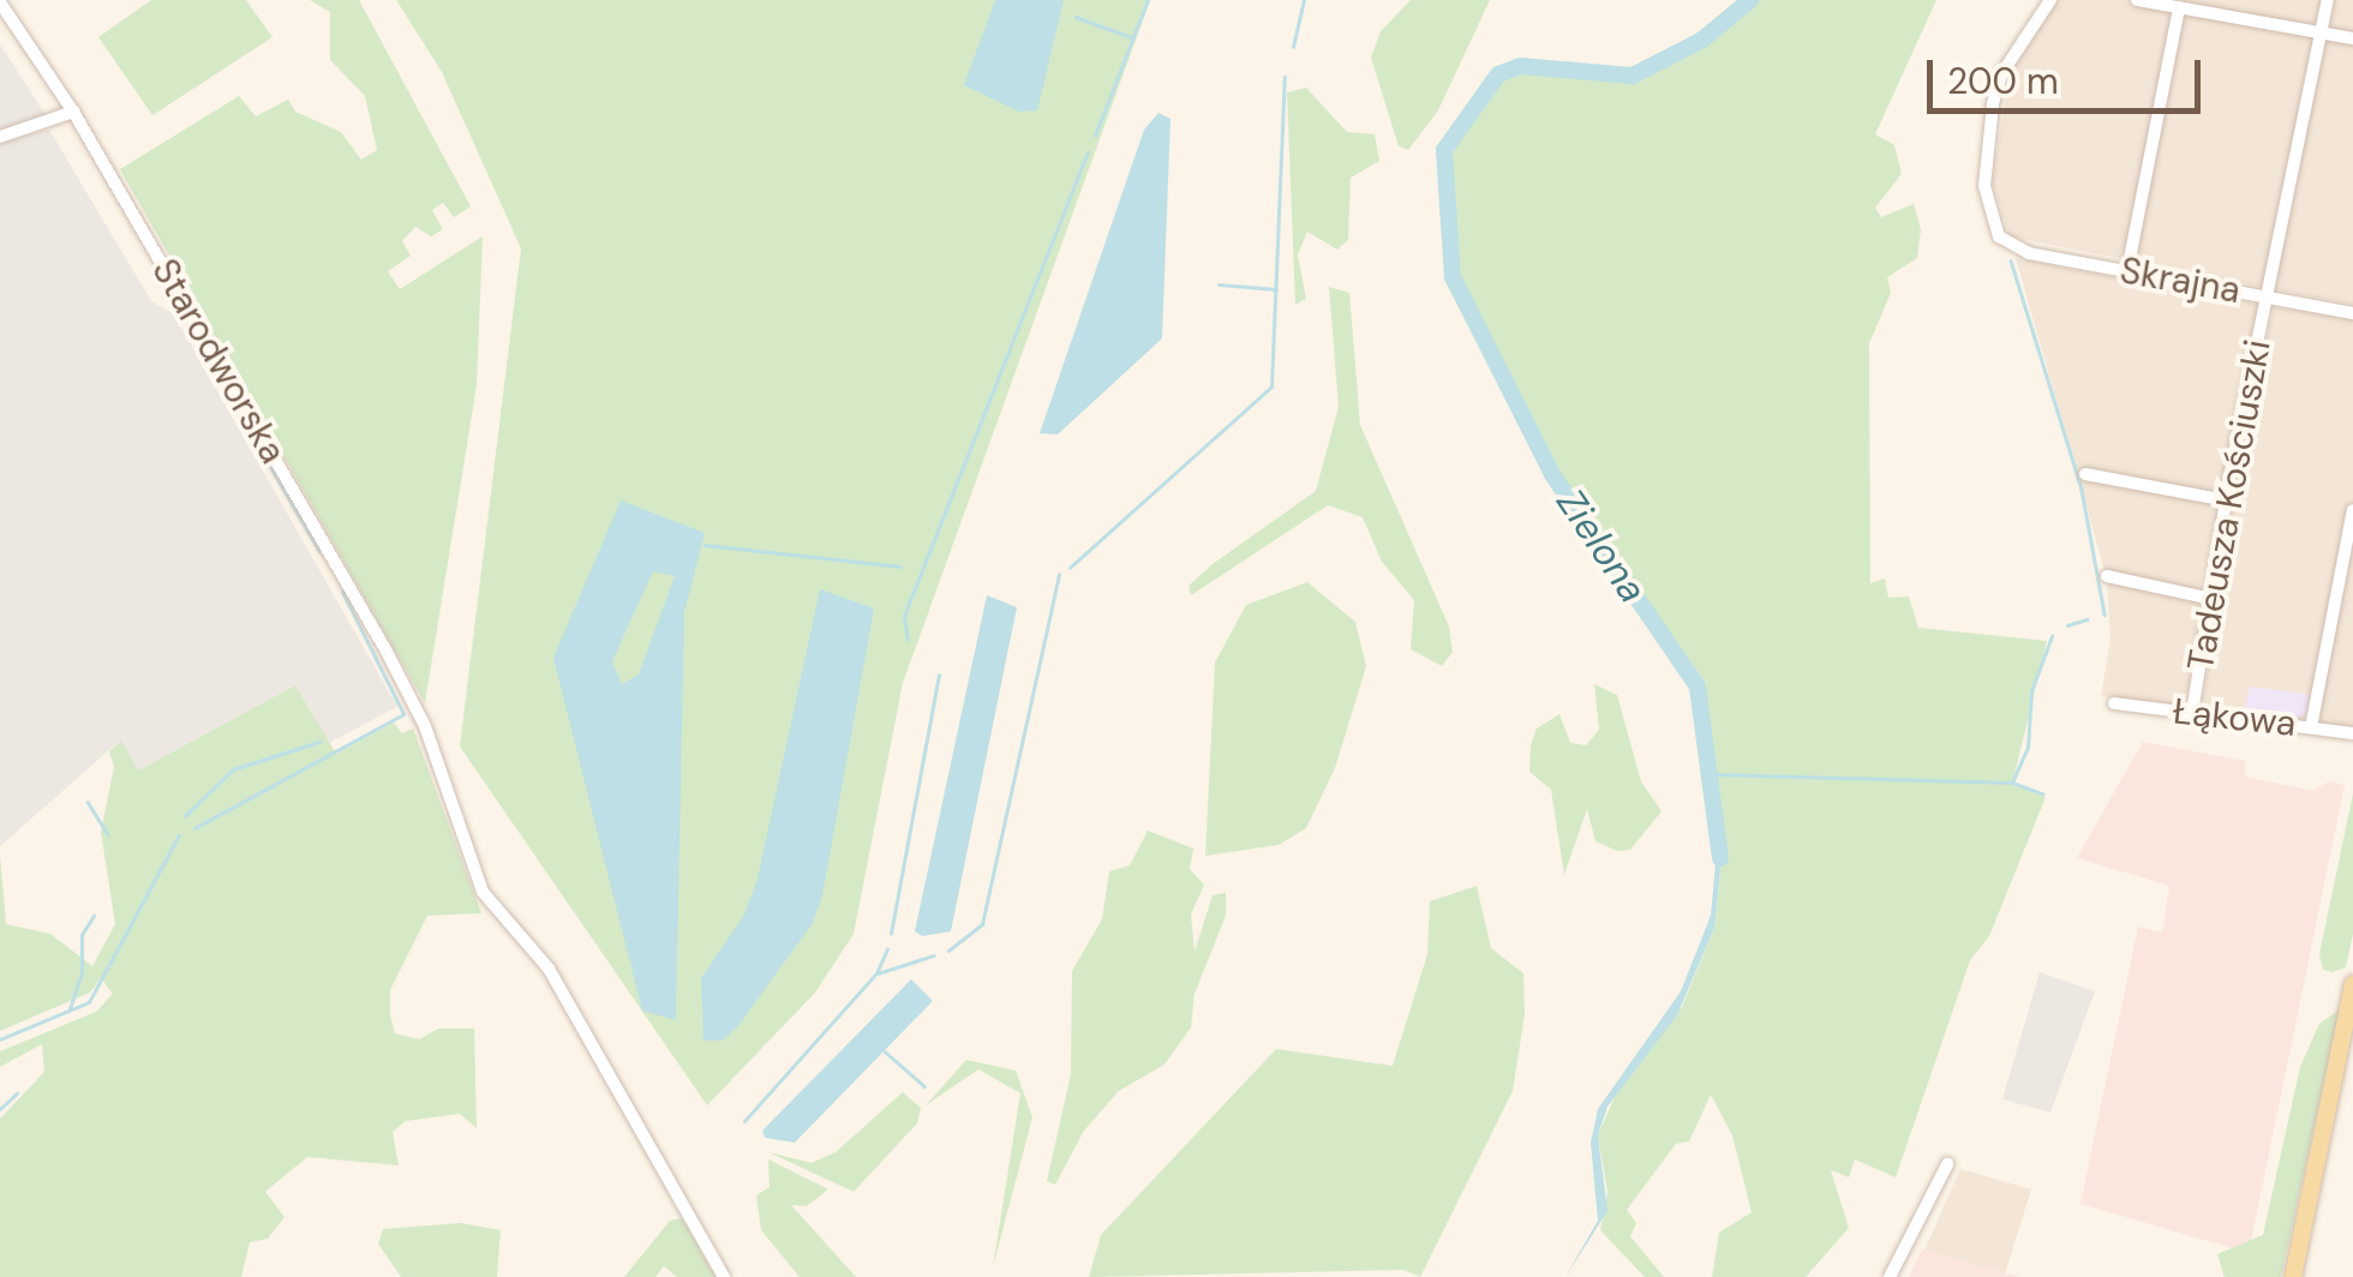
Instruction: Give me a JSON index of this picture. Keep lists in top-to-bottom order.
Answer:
{
  "streets": {
    "street": [
      "Skrajna",
      "Starodworska",
      "Tadeusza Kościuszki",
      "Łąkowa"
    ]
  },
  "crossings": [
    ["Skrajna", "Tadeusza Kościuszki"],
    ["Tadeusza Kościuszki", "Łąkowa"]
  ],
  "water": ["Zielona"],
  "scale_bar": "200 m"
}
